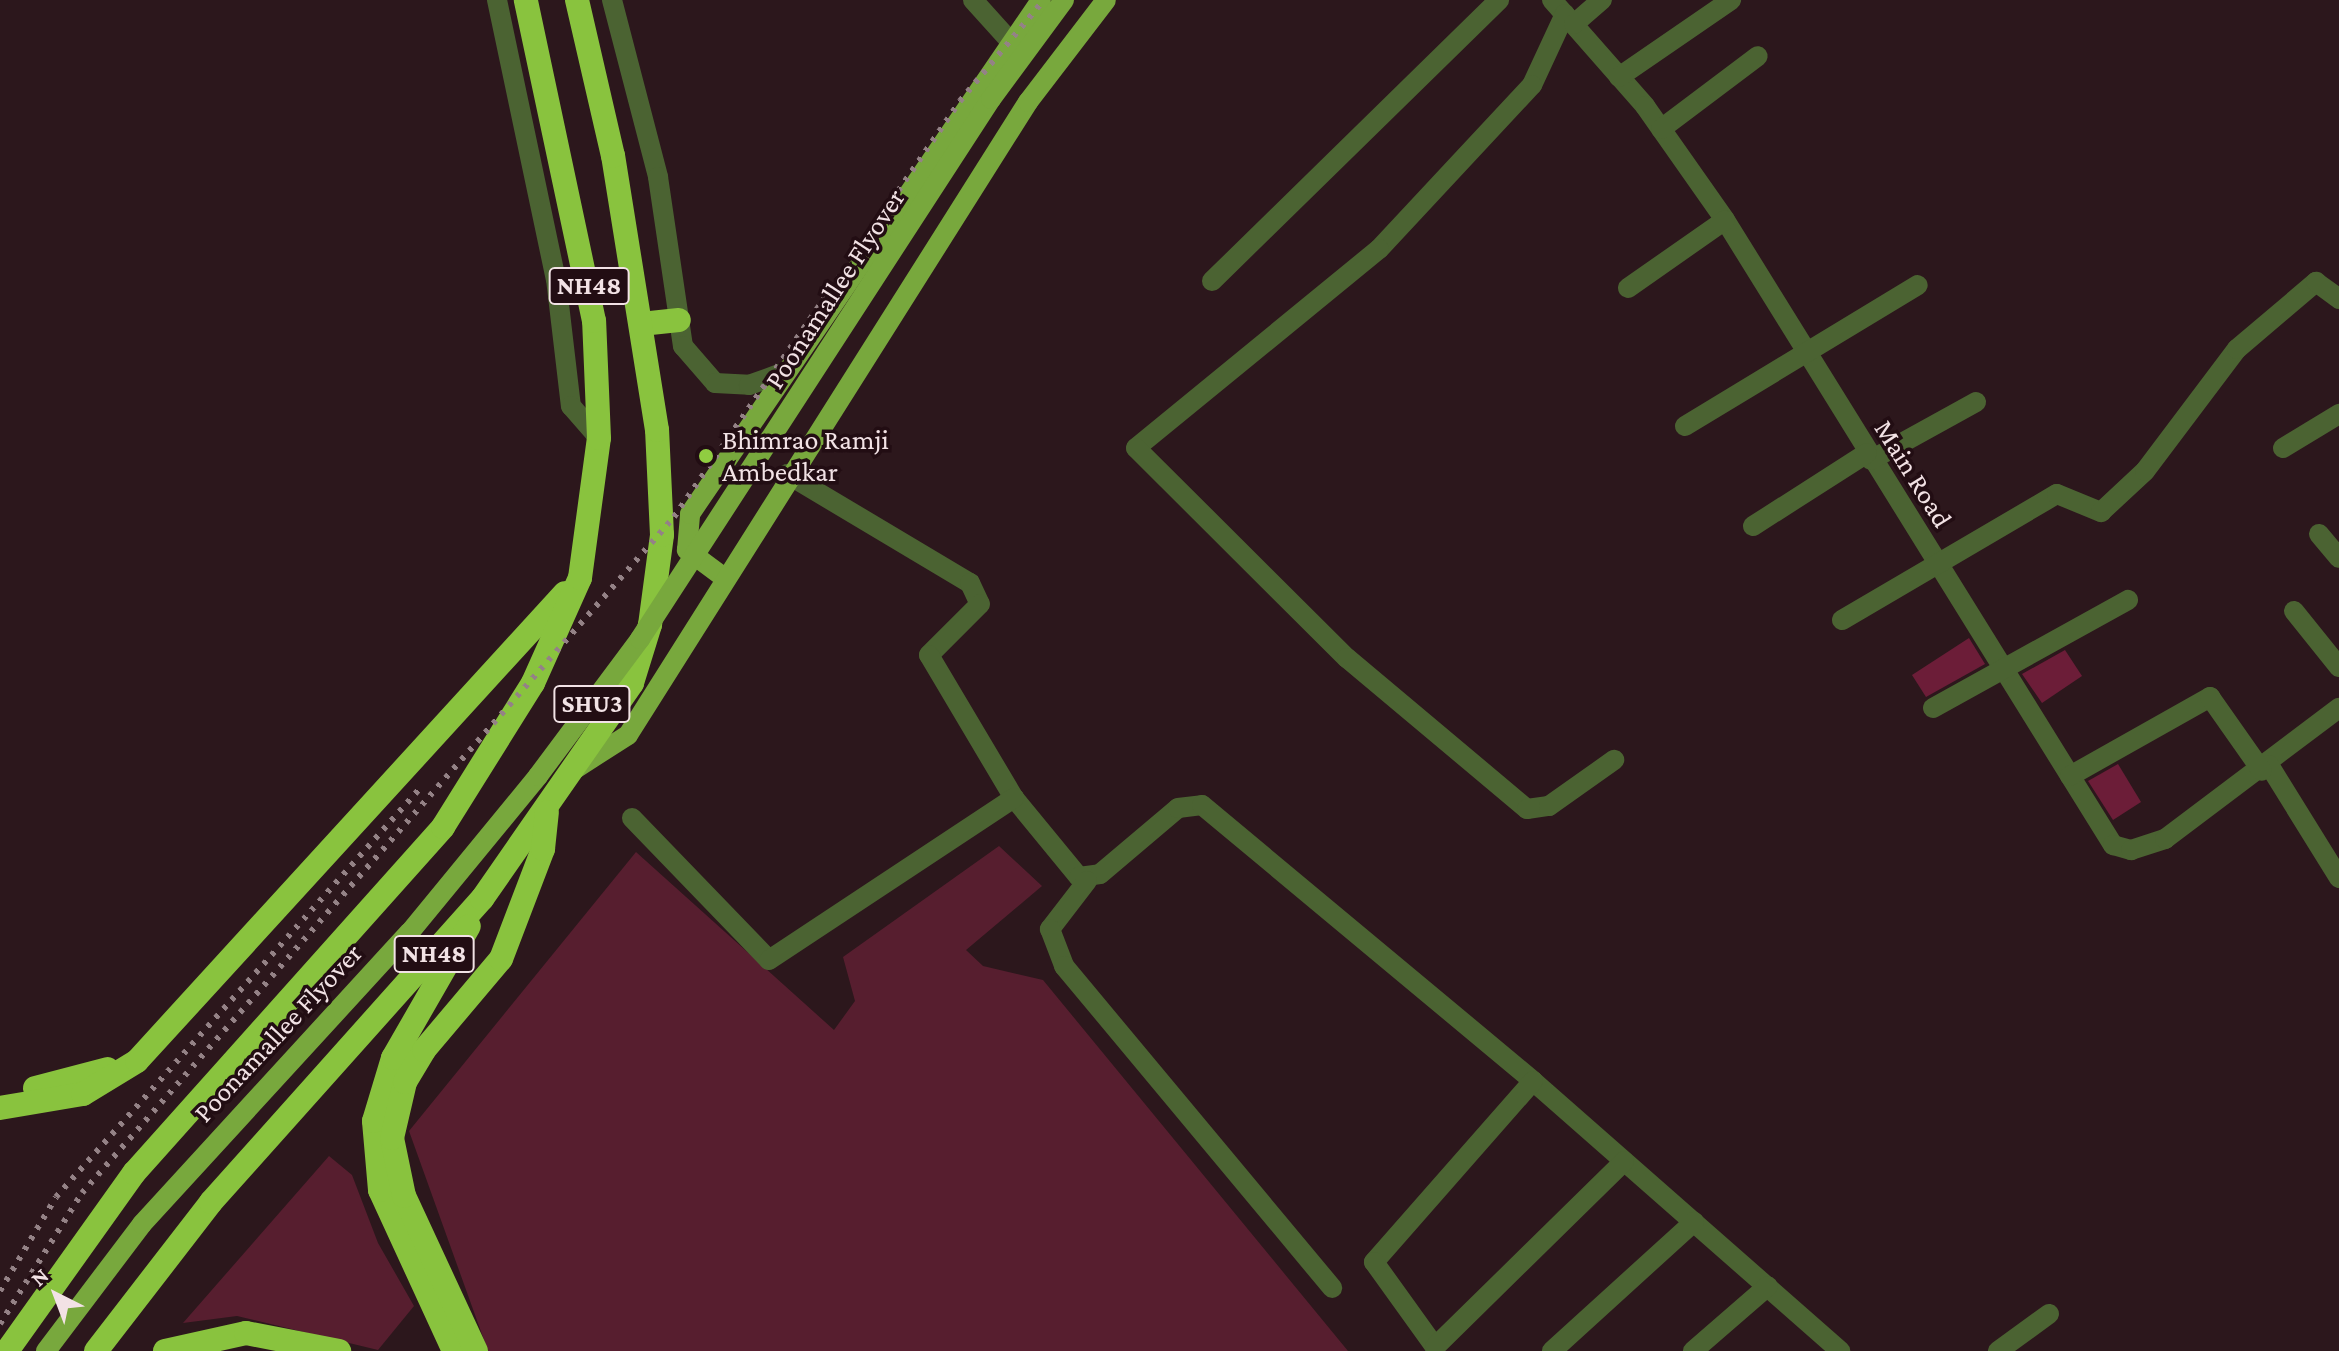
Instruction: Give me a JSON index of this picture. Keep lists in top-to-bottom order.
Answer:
{
  "streets": {
    "highway": ["NH48"],
    "main road": ["Poonamallee Flyover", "SHU3"],
    "street": ["Main Road"]
  },
  "crossings": [
    ["NH48", "SHU3"]
  ],
  "places": ["Bhimrao Ramji Ambedkar"],
  "north": "top left"
}
